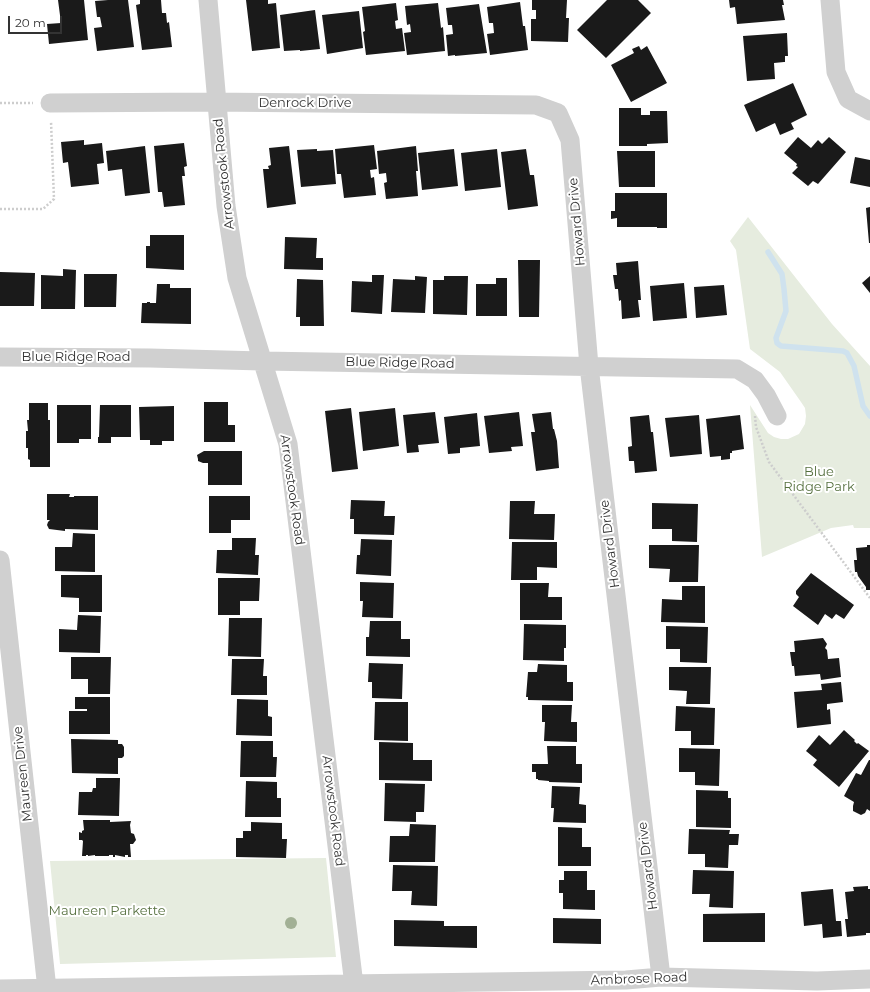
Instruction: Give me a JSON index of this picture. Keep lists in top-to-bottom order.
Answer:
{
  "streets": {
    "street": [
      "Denrock Drive",
      "Arrowstook Road",
      "Howard Drive",
      "Blue Ridge Road",
      "Maureen Drive",
      "Ambrose Road"
    ]
  },
  "crossings": [
    ["Denrock Drive", "Arrowstook Road"],
    ["Denrock Drive", "Howard Drive"],
    ["Arrowstook Road", "Blue Ridge Road"],
    ["Arrowstook Road", "Ambrose Road"],
    ["Howard Drive", "Blue Ridge Road"],
    ["Howard Drive", "Ambrose Road"],
    ["Maureen Drive", "Ambrose Road"]
  ],
  "parks": ["Blue Ridge Park", "Maureen Parkette"],
  "scale_bar": "20 m"
}
